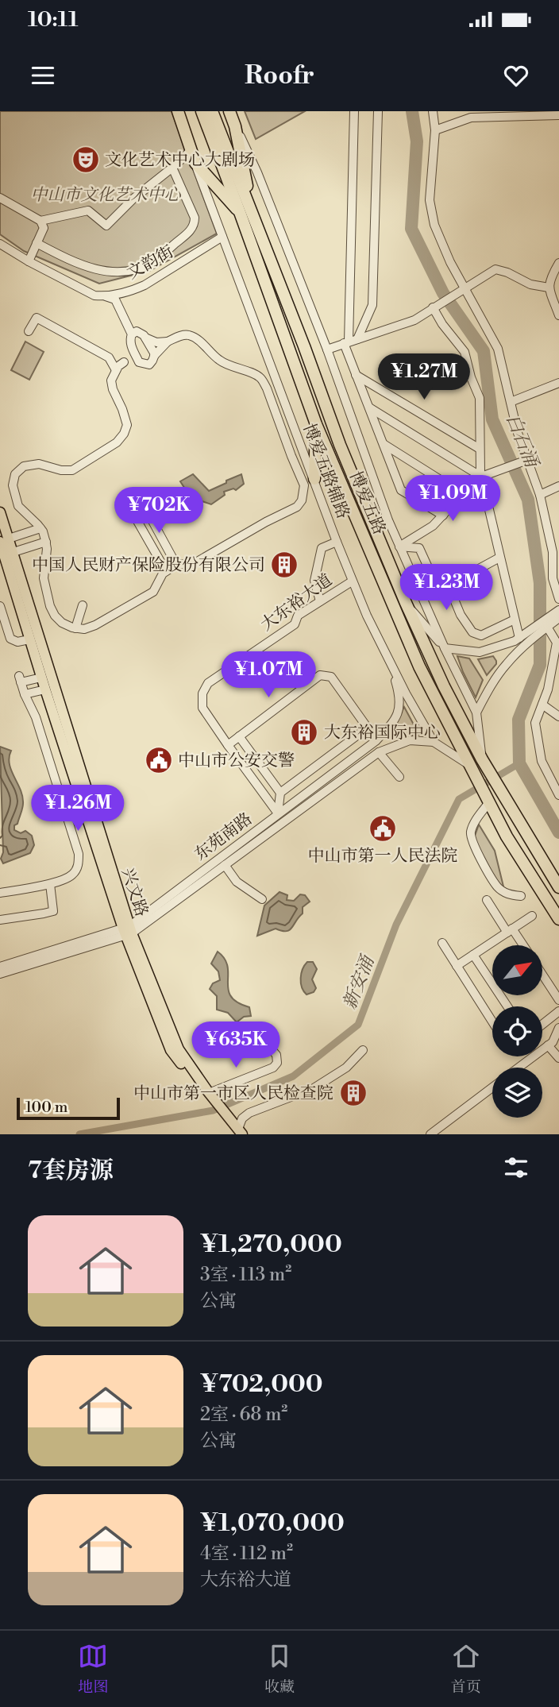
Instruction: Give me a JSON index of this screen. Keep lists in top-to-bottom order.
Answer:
{
  "streets": {
    "highway": ["博爱五路"],
    "main road": ["兴文路"],
    "street": [
      "文韵街",
      "博爱五路辅路",
      "大东裕大道",
      "东苑南路"
    ]
  },
  "crossings": [
    ["文韵街", "博爱五路辅路"],
    ["博爱五路辅路", "博爱五路"],
    ["博爱五路辅路", "大东裕大道"],
    ["博爱五路辅路", "东苑南路"],
    ["大东裕大道", "东苑南路"],
    ["东苑南路", "兴文路"]
  ],
  "water": ["白石涌", "新安涌"],
  "parks": ["中山市文化艺术中心"],
  "places": {
    "theatre": ["文化艺术中心大剧场"],
    "building": ["中国人民财产保险股份有限公司", "大东裕国际中心", "中山市第一市区人民检查院"],
    "public building": ["中山市公安交警", "中山市第一人民法院"]
  },
  "scale_bar": "100 m",
  "north": "top right",
  "page": {
    "status": "10:11",
    "header": "Roofr",
    "price": [
      "¥1.27M",
      "¥1.09M",
      "¥702K",
      "¥1.23M",
      "¥1.07M",
      "¥1.26M",
      "¥635K"
    ],
    "scale": "100 m",
    "heading": "7套房源",
    "list": [
      {
        "name": "¥1,270,000",
        "note": "3室 · 113 m² · 公寓"
      },
      {
        "name": "¥702,000",
        "note": "2室 · 68 m² · 公寓"
      },
      {
        "name": "¥1,070,000",
        "note": "4室 · 112 m² · 大东裕大道"
      }
    ],
    "tabs": ["地图", "收藏", "首页"]
  }
}
